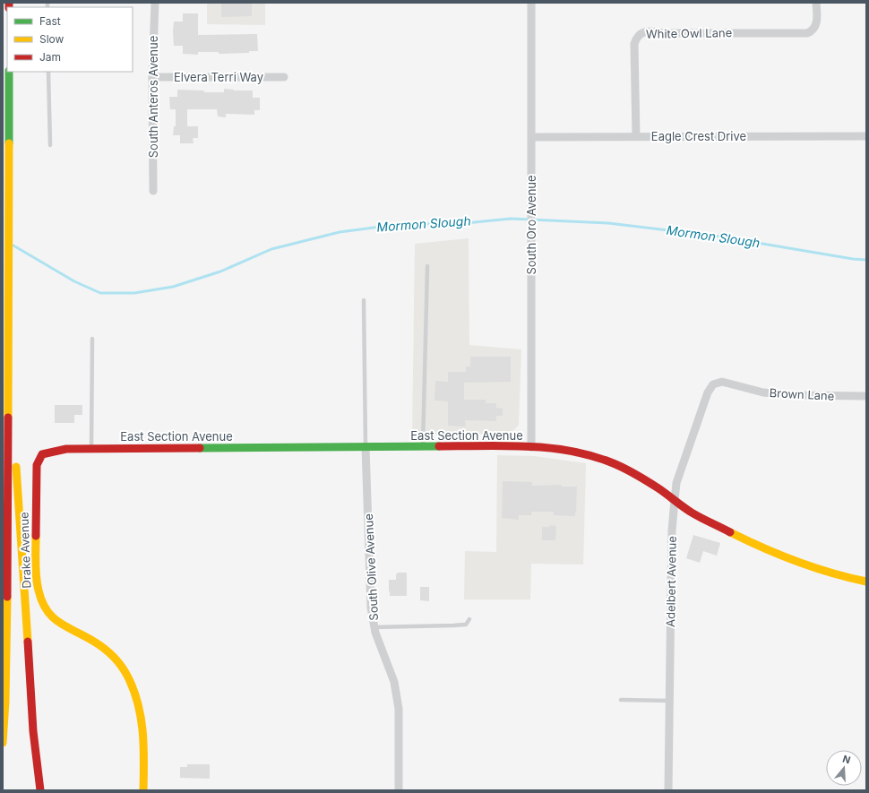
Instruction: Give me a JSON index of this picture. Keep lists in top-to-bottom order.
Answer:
{
  "streets": {
    "main road": ["East Section Avenue", "Drake Avenue"],
    "street": [
      "White Owl Lane",
      "Elvera Terri Way",
      "South Anteros Avenue",
      "Eagle Crest Drive",
      "South Oro Avenue",
      "Brown Lane",
      "South Olive Avenue",
      "Adelbert Avenue"
    ]
  },
  "crossings": [
    ["White Owl Lane", "Eagle Crest Drive"],
    ["Elvera Terri Way", "South Anteros Avenue"],
    ["Eagle Crest Drive", "South Oro Avenue"],
    ["South Oro Avenue", "East Section Avenue"],
    ["Brown Lane", "Adelbert Avenue"],
    ["East Section Avenue", "Drake Avenue"],
    ["East Section Avenue", "South Olive Avenue"],
    ["East Section Avenue", "Adelbert Avenue"]
  ],
  "water": ["Mormon Slough"],
  "legend": ["Fast", "Slow", "Jam"],
  "north": "top"
}
